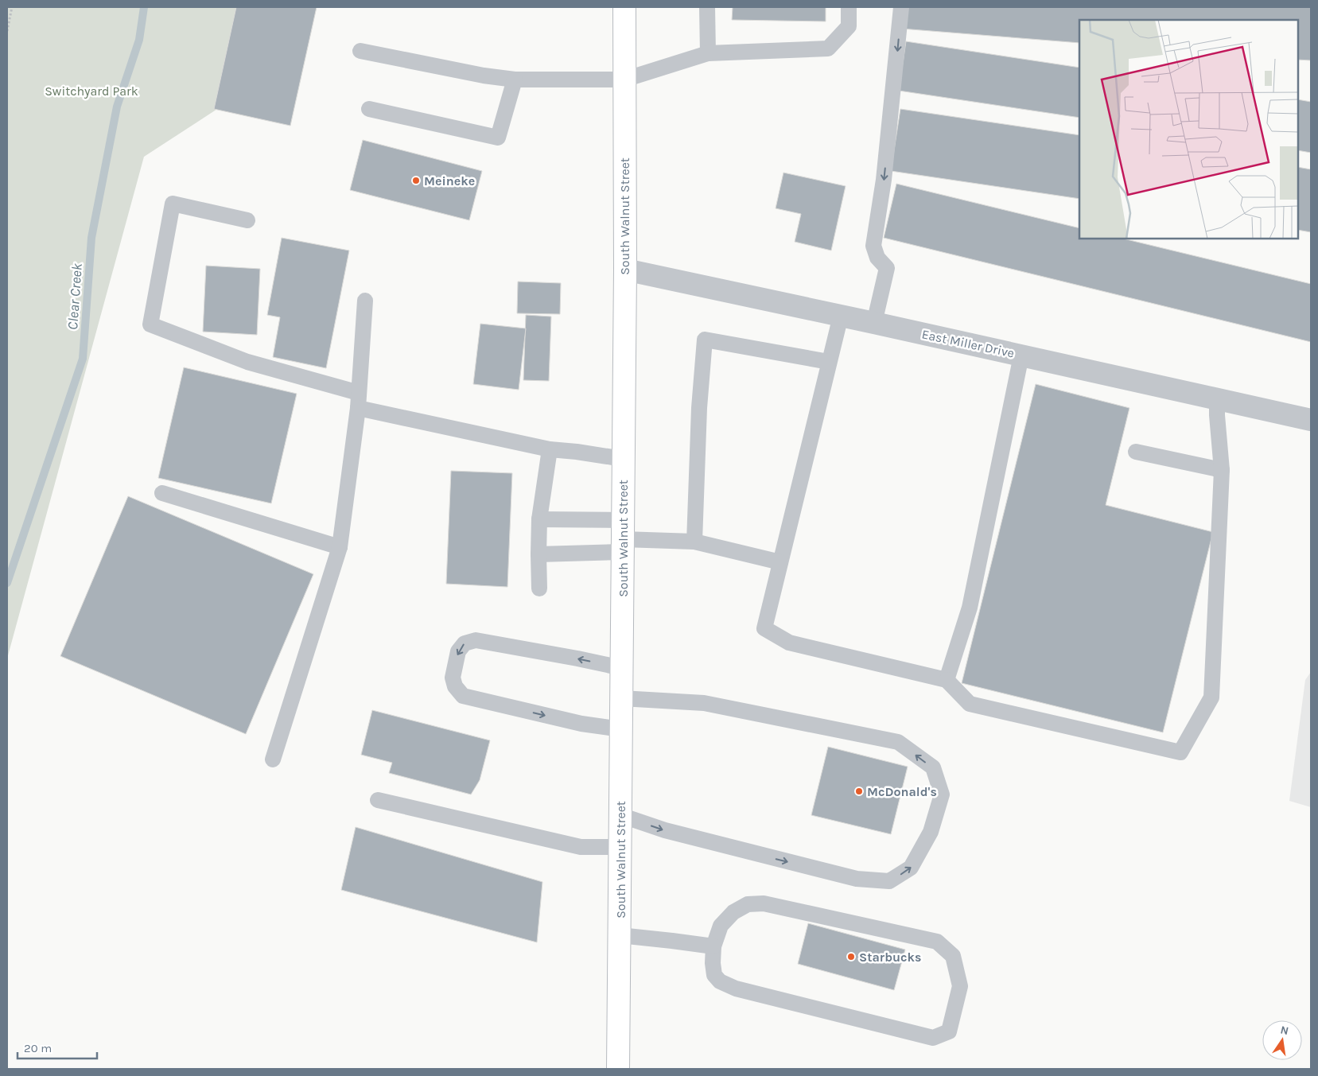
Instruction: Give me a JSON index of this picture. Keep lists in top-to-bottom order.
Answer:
{
  "streets": {
    "main road": ["South Walnut Street"],
    "street": ["East Miller Drive"]
  },
  "crossings": [
    ["South Walnut Street", "East Miller Drive"]
  ],
  "water": ["Clear Creek"],
  "parks": ["Switchyard Park"],
  "places": ["Meineke", "McDonald's", "Starbucks"],
  "scale_bar": "20 m",
  "north": "top"
}
